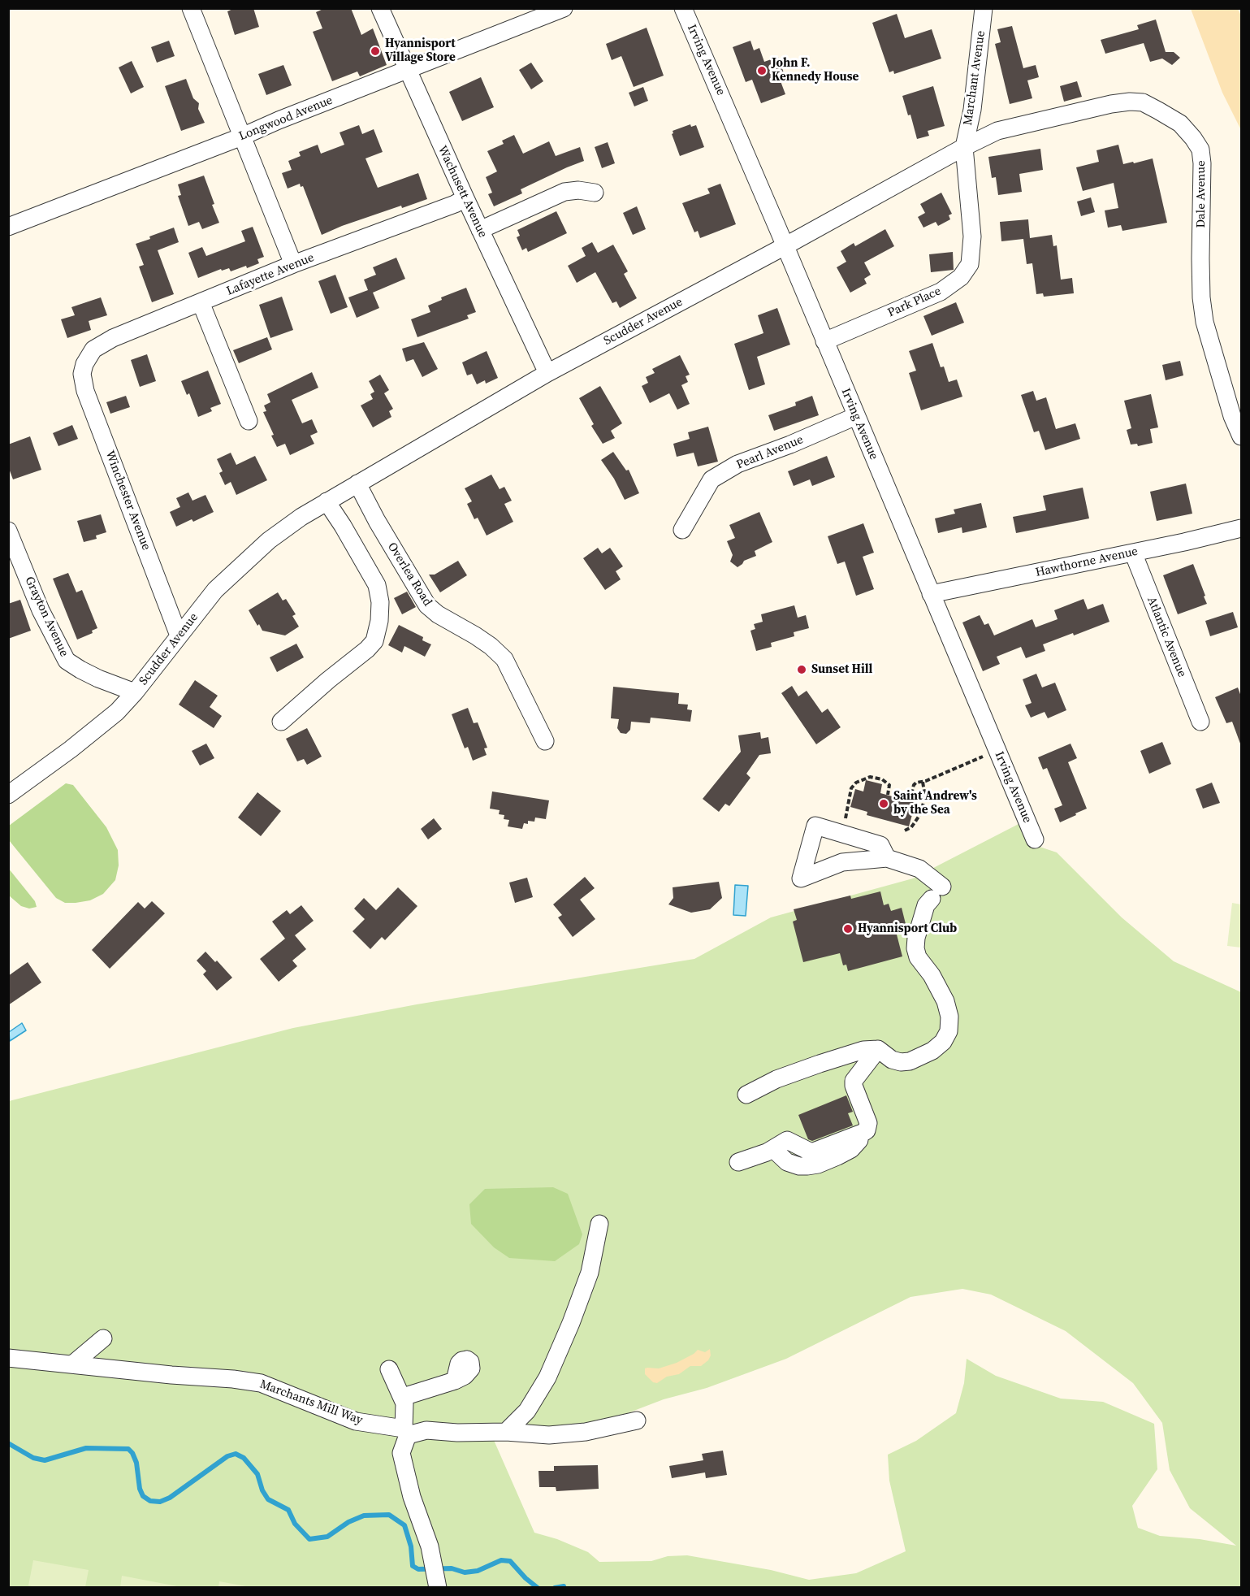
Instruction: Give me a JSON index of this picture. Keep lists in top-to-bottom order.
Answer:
{
  "streets": {
    "street": [
      "Irving Avenue",
      "Marchant Avenue",
      "Longwood Avenue",
      "Wachusett Avenue",
      "Dale Avenue",
      "Lafayette Avenue",
      "Park Place",
      "Scudder Avenue",
      "Pearl Avenue",
      "Winchester Avenue",
      "Hawthorne Avenue",
      "Overlea Road",
      "Grayton Avenue",
      "Atlantic Avenue",
      "Marchants Mill Way"
    ]
  },
  "crossings": [
    ["Irving Avenue", "Park Place"],
    ["Irving Avenue", "Scudder Avenue"],
    ["Irving Avenue", "Pearl Avenue"],
    ["Irving Avenue", "Hawthorne Avenue"],
    ["Marchant Avenue", "Dale Avenue"],
    ["Marchant Avenue", "Park Place"],
    ["Marchant Avenue", "Scudder Avenue"],
    ["Longwood Avenue", "Wachusett Avenue"],
    ["Wachusett Avenue", "Lafayette Avenue"],
    ["Wachusett Avenue", "Scudder Avenue"],
    ["Dale Avenue", "Park Place"],
    ["Dale Avenue", "Scudder Avenue"],
    ["Lafayette Avenue", "Winchester Avenue"],
    ["Park Place", "Scudder Avenue"],
    ["Scudder Avenue", "Winchester Avenue"],
    ["Scudder Avenue", "Overlea Road"],
    ["Scudder Avenue", "Grayton Avenue"],
    ["Hawthorne Avenue", "Atlantic Avenue"]
  ],
  "places": [
    "Hyannisport Village Store",
    "John F. Kennedy House",
    "Sunset Hill",
    "Saint Andrew's by the Sea",
    "Hyannisport Club"
  ]
}
